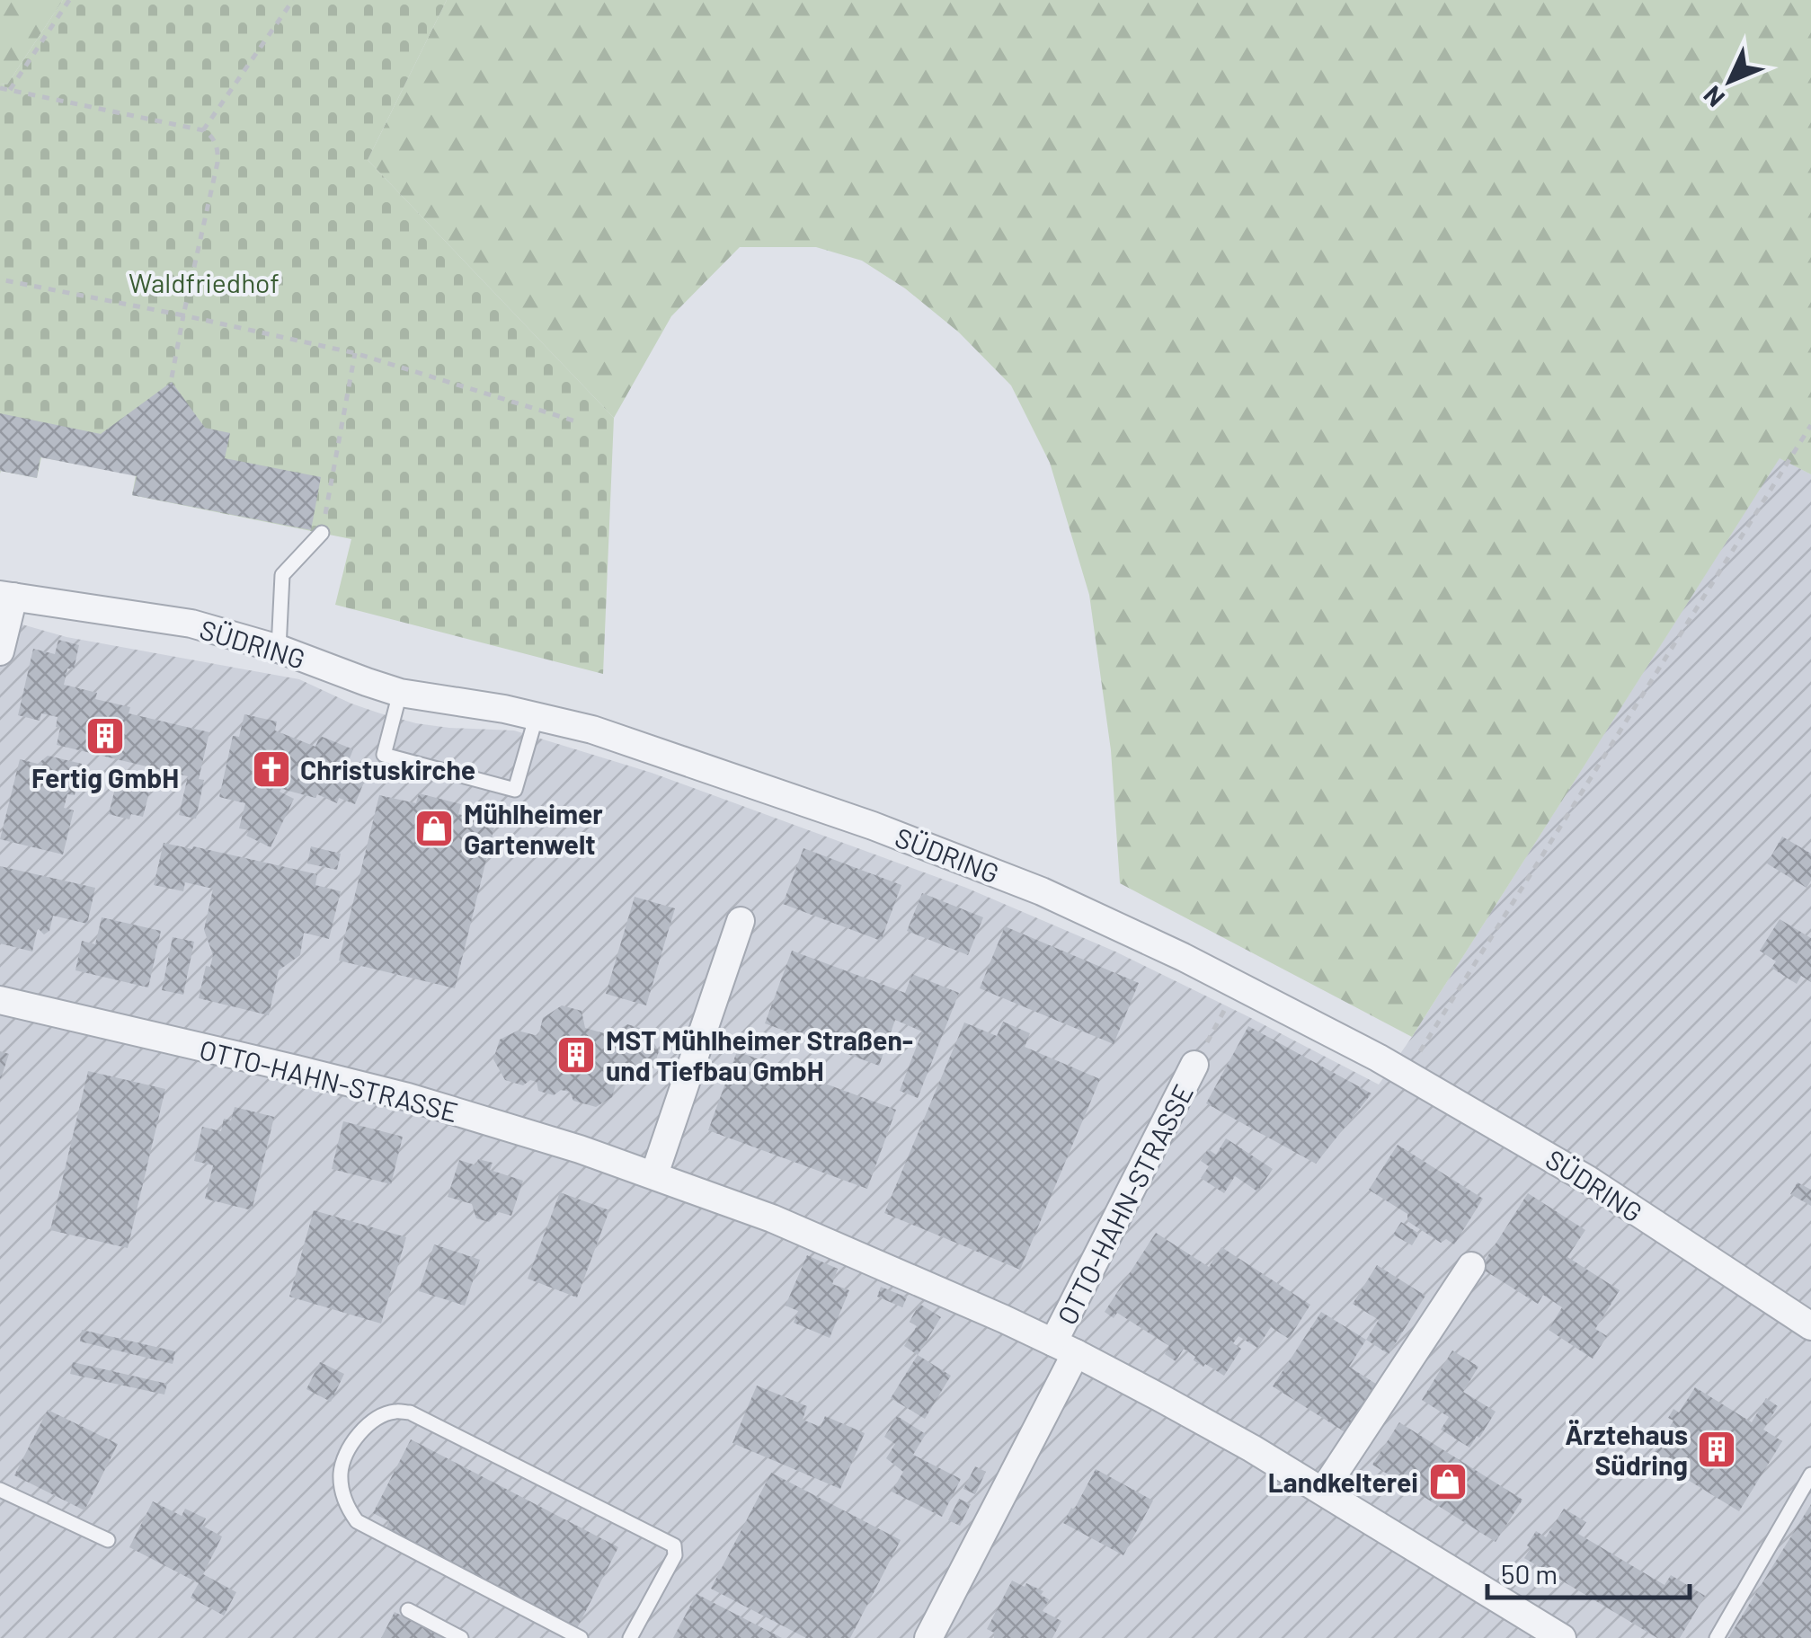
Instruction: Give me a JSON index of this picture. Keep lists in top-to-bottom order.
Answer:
{
  "streets": {
    "street": ["SÜDRING", "OTTO-HAHN-STRASSE"]
  },
  "parks": ["Waldfriedhof"],
  "places": {
    "building": ["Fertig GmbH", "MST Mühlheimer Straßen- und Tiefbau GmbH", "Ärztehaus Südring"],
    "church": ["Christuskirche"],
    "shop": ["Mühlheimer Gartenwelt", "Landkelterei"]
  },
  "scale_bar": "50 m",
  "north": "bottom left"
}
